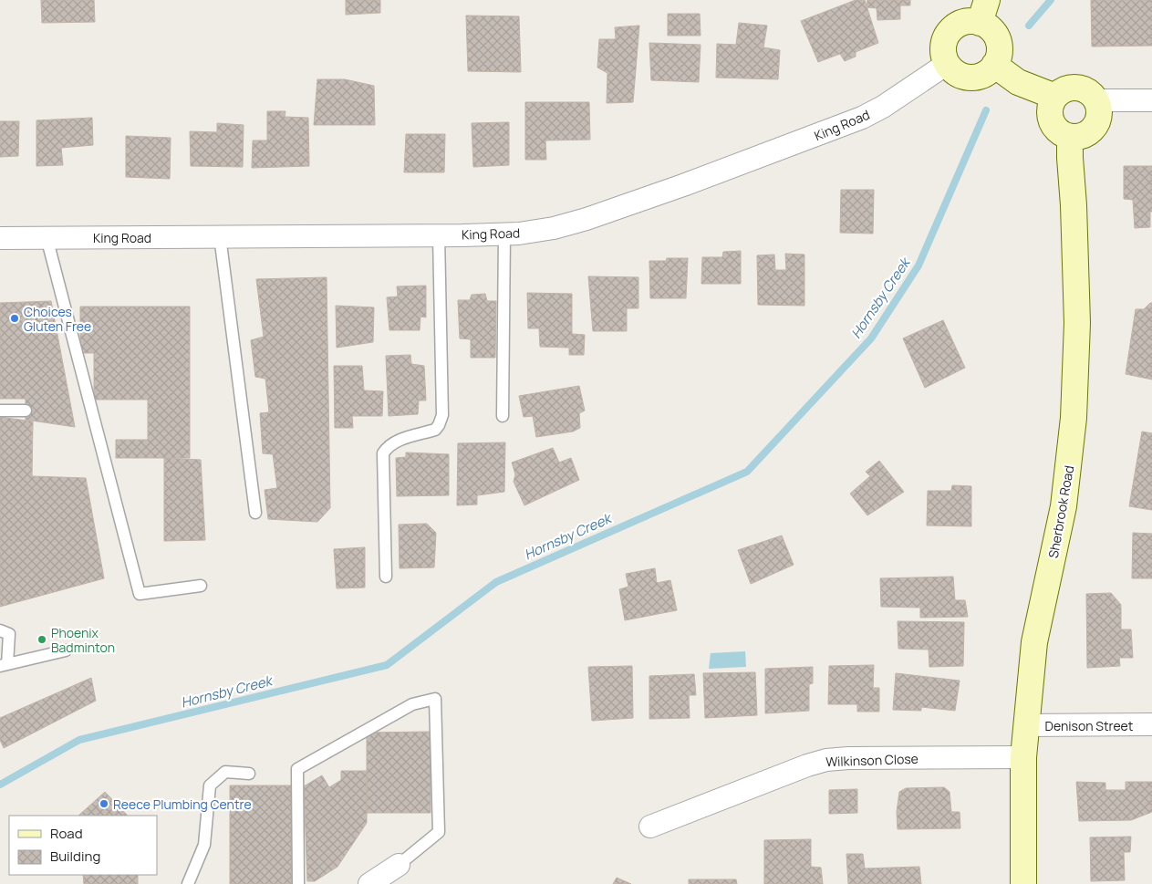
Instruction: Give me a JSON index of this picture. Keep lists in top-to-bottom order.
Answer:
{
  "streets": {
    "main road": ["Sherbrook Road"],
    "street": ["King Road", "Denison Street", "Wilkinson Close"]
  },
  "crossings": [
    ["Sherbrook Road", "Denison Street"],
    ["Sherbrook Road", "Wilkinson Close"]
  ],
  "water": ["Hornsby Creek"],
  "places": ["Choices Gluten Free", "Phoenix Badminton", "Reece Plumbing Centre"],
  "legend": ["Road", "Building"]
}
